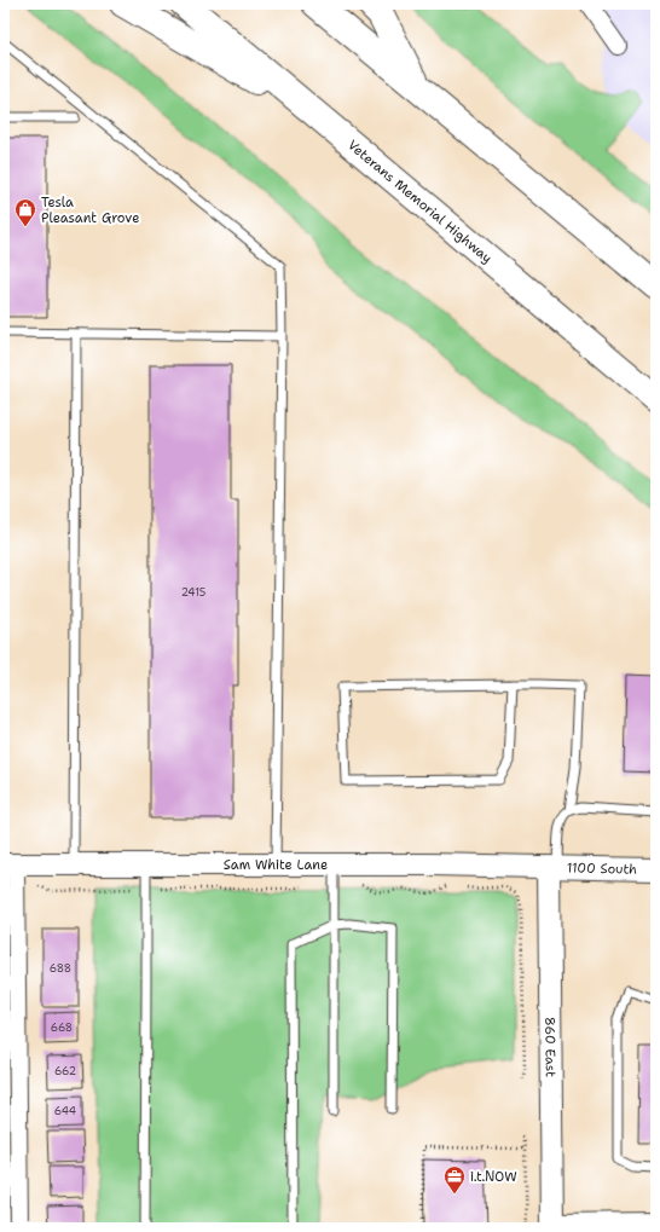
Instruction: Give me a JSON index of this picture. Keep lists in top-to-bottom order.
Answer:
{
  "streets": {
    "highway": ["Veterans Memorial Highway"],
    "street": ["Sam White Lane", "1100 South", "860 East"]
  },
  "crossings": [
    ["Sam White Lane", "1100 South"],
    ["Sam White Lane", "860 East"],
    ["1100 South", "860 East"]
  ],
  "places": {
    "shop": ["Tesla Pleasant Grove"],
    "office": ["i.t.NOW"]
  },
  "house_numbers": [
    "2415",
    "688",
    "668",
    "662",
    "644"
  ]
}
